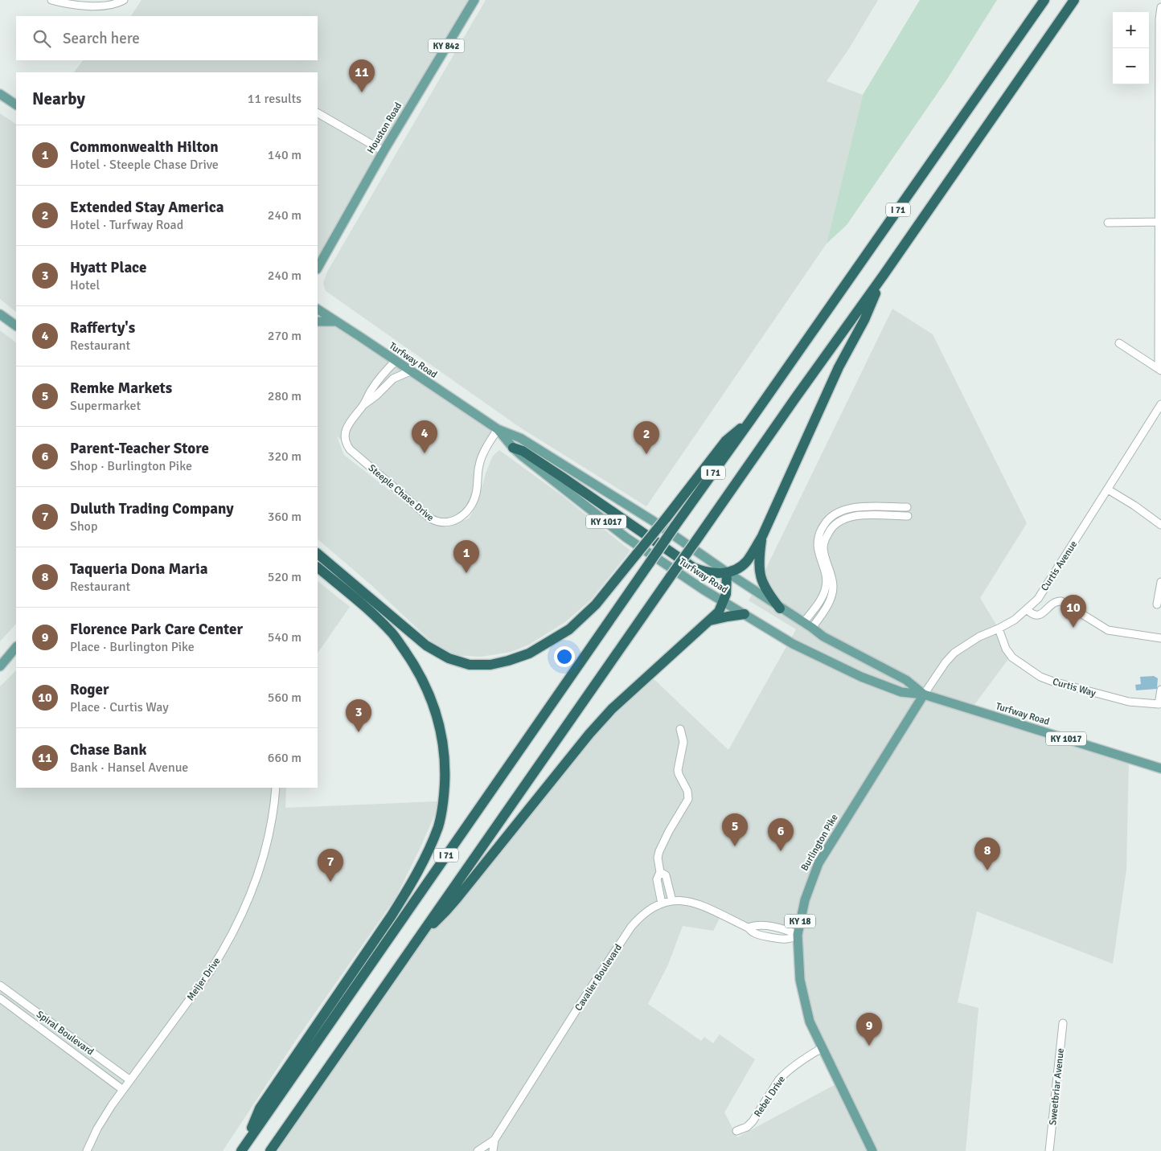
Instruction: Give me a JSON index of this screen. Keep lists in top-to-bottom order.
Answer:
{
  "streets": {
    "highway": ["I 71"],
    "main road": [
      "KY 842",
      "Houston Road",
      "Turfway Road",
      "KY 1017",
      "Burlington Pike",
      "KY 18"
    ],
    "street": [
      "Steeple Chase Drive",
      "Curtis Avenue",
      "Curtis Way",
      "Cavalier Boulevard",
      "Meijer Drive",
      "Spiral Boulevard",
      "Sweetbriar Avenue",
      "Rebel Drive"
    ]
  },
  "crossings": [
    ["Turfway Road", "Steeple Chase Drive"],
    ["Turfway Road", "Curtis Avenue"],
    ["Turfway Road", "Burlington Pike"],
    ["Curtis Avenue", "Curtis Way"],
    ["Curtis Avenue", "Burlington Pike"],
    ["Burlington Pike", "Cavalier Boulevard"],
    ["Burlington Pike", "Rebel Drive"],
    ["Meijer Drive", "Spiral Boulevard"]
  ],
  "page": {
    "map_buttons": ["+", "−"],
    "search": "Search here",
    "pins": [
      "11",
      "4",
      "2",
      "1",
      "10",
      "3",
      "5",
      "6",
      "8",
      "7",
      "9"
    ],
    "heading": ["Nearby", "11 results"],
    "list": [
      {
        "mark": "1",
        "name": "Commonwealth Hilton",
        "note": "Hotel · Steeple Chase Drive",
        "value": "140 m"
      },
      {
        "mark": "2",
        "name": "Extended Stay America",
        "note": "Hotel · Turfway Road",
        "value": "240 m"
      },
      {
        "mark": "3",
        "name": "Hyatt Place",
        "note": "Hotel",
        "value": "240 m"
      },
      {
        "mark": "4",
        "name": "Rafferty's",
        "note": "Restaurant",
        "value": "270 m"
      },
      {
        "mark": "5",
        "name": "Remke Markets",
        "note": "Supermarket",
        "value": "280 m"
      },
      {
        "mark": "6",
        "name": "Parent-Teacher Store",
        "note": "Shop · Burlington Pike",
        "value": "320 m"
      },
      {
        "mark": "7",
        "name": "Duluth Trading Company",
        "note": "Shop",
        "value": "360 m"
      },
      {
        "mark": "8",
        "name": "Taqueria Dona Maria",
        "note": "Restaurant",
        "value": "520 m"
      },
      {
        "mark": "9",
        "name": "Florence Park Care Center",
        "note": "Place · Burlington Pike",
        "value": "540 m"
      },
      {
        "mark": "10",
        "name": "Roger",
        "note": "Place · Curtis Way",
        "value": "560 m"
      },
      {
        "mark": "11",
        "name": "Chase Bank",
        "note": "Bank · Hansel Avenue",
        "value": "660 m"
      }
    ]
  }
}
